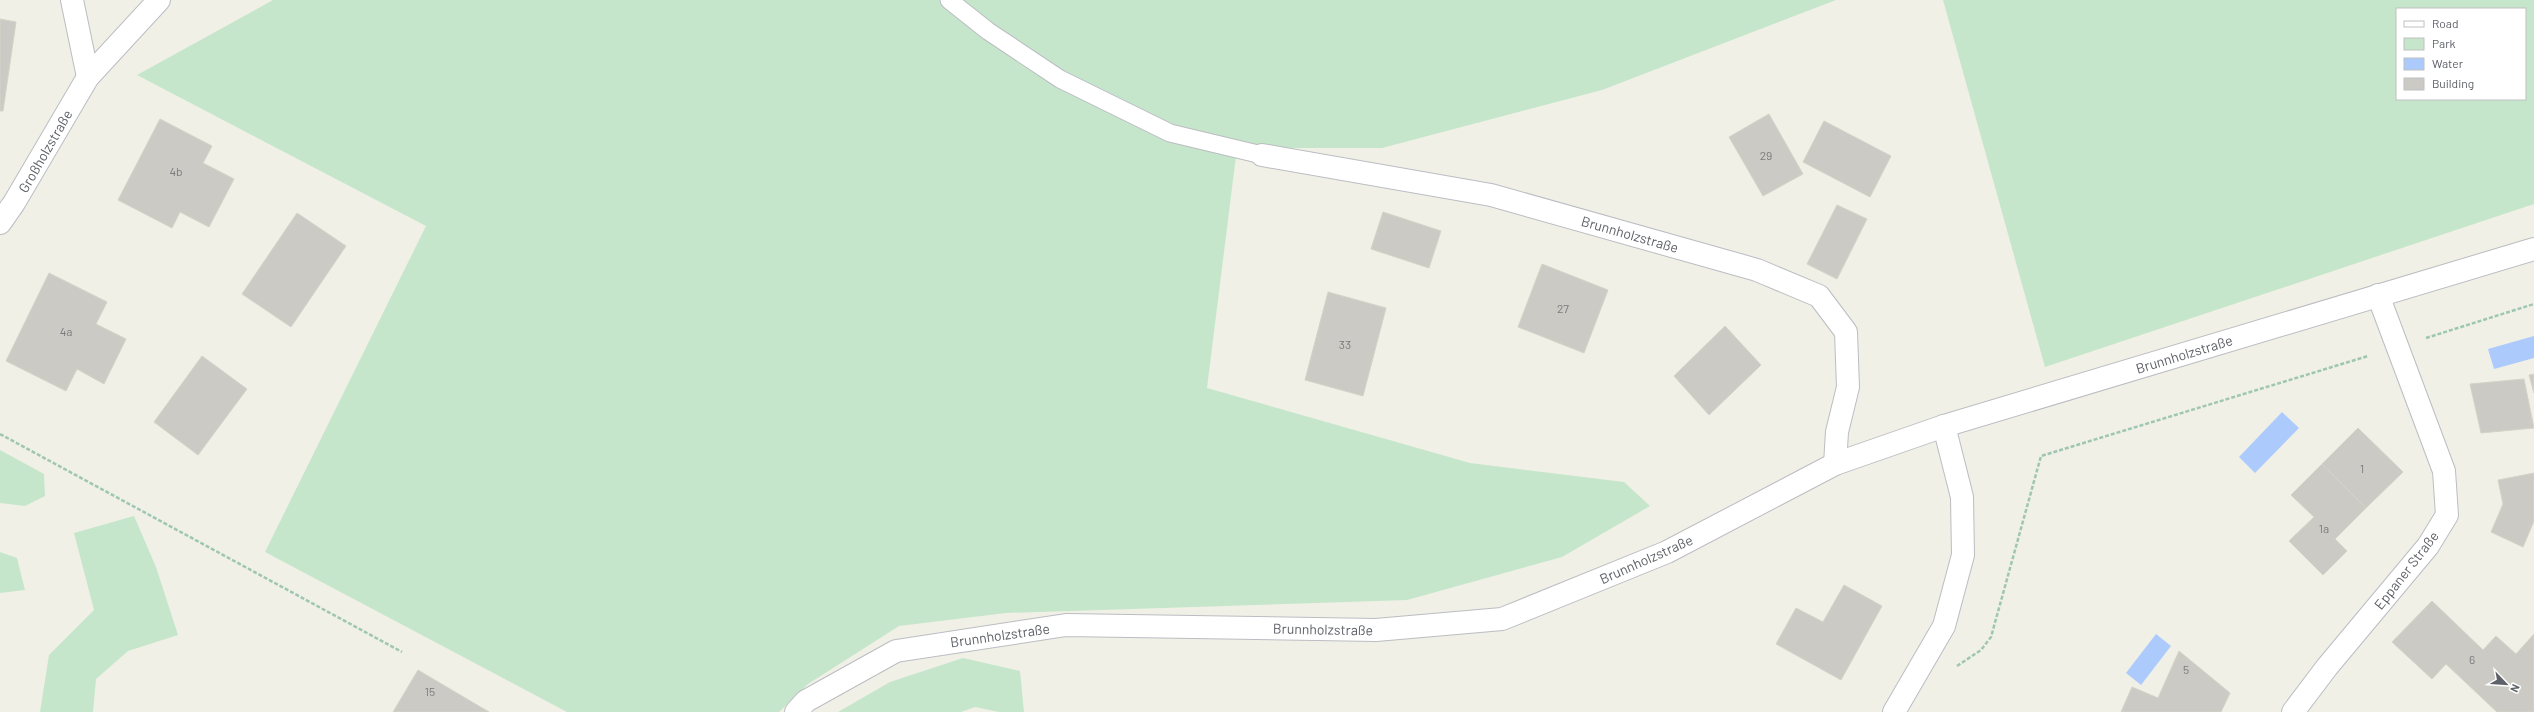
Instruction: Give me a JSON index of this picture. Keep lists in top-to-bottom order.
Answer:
{
  "streets": {
    "street": ["Großholzstraße", "Brunnholzstraße", "Eppaner Straße"]
  },
  "crossings": [
    ["Brunnholzstraße", "Eppaner Straße"]
  ],
  "house_numbers": [
    "29",
    "4b",
    "27",
    "4a",
    "33",
    "1",
    "1a",
    "6",
    "5",
    "15"
  ],
  "legend": [
    "Road",
    "Park",
    "Water",
    "Building"
  ],
  "north": "bottom right"
}
